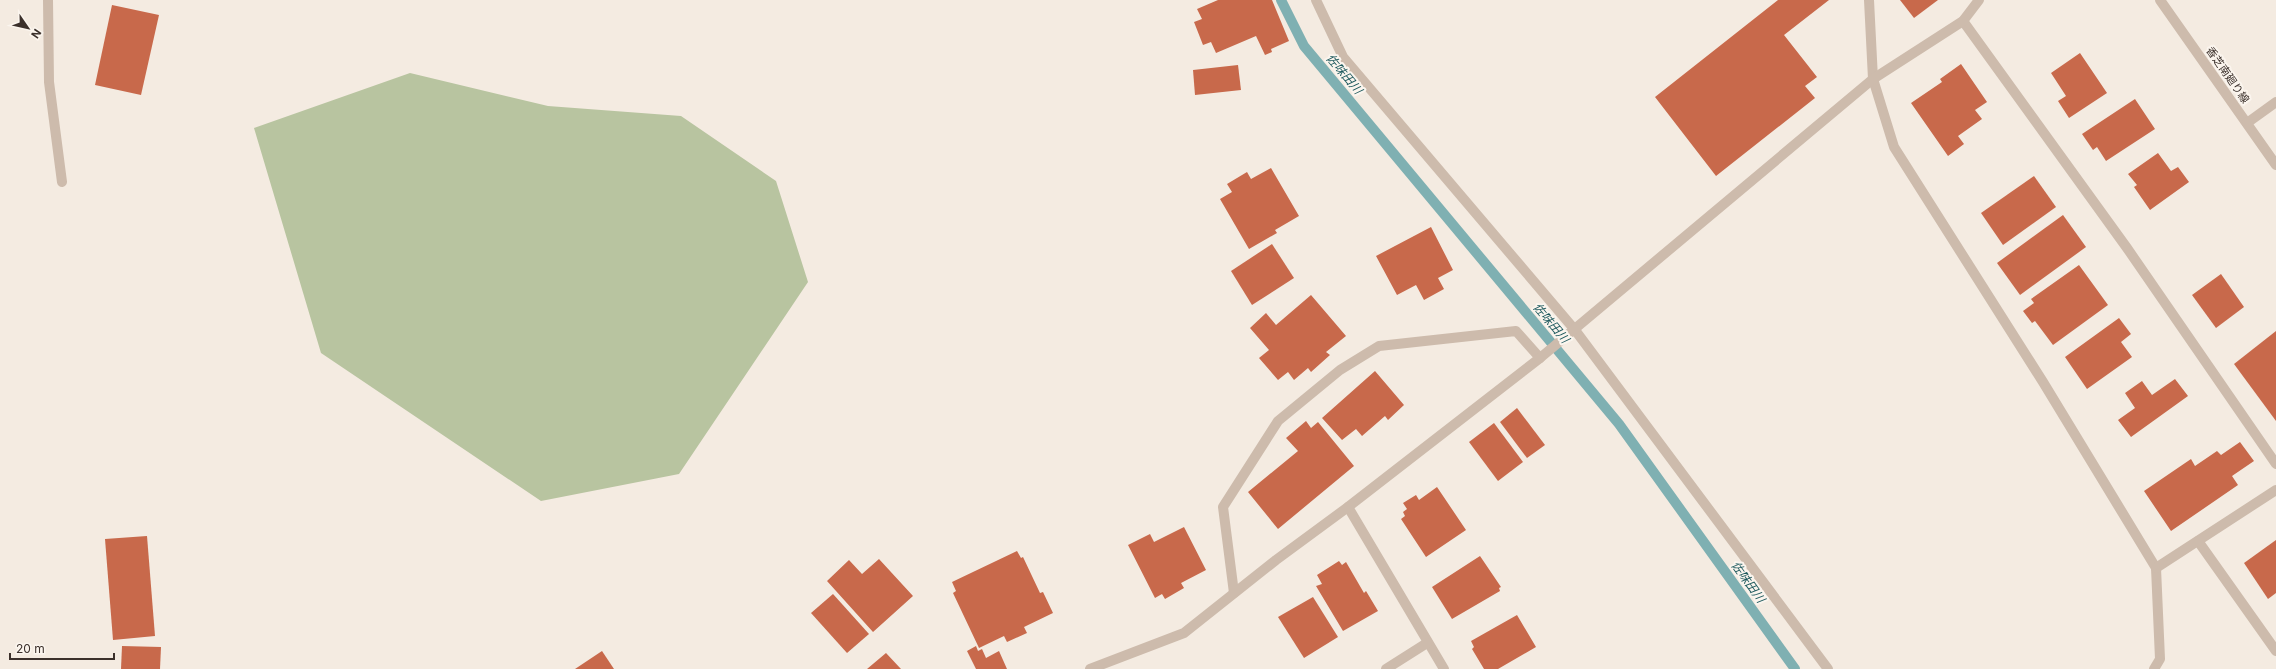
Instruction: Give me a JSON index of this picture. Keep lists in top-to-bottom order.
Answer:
{
  "streets": {
    "street": ["香芝南廻り線"]
  },
  "water": ["佐味田川"],
  "scale_bar": "20 m",
  "north": "bottom right"
}
